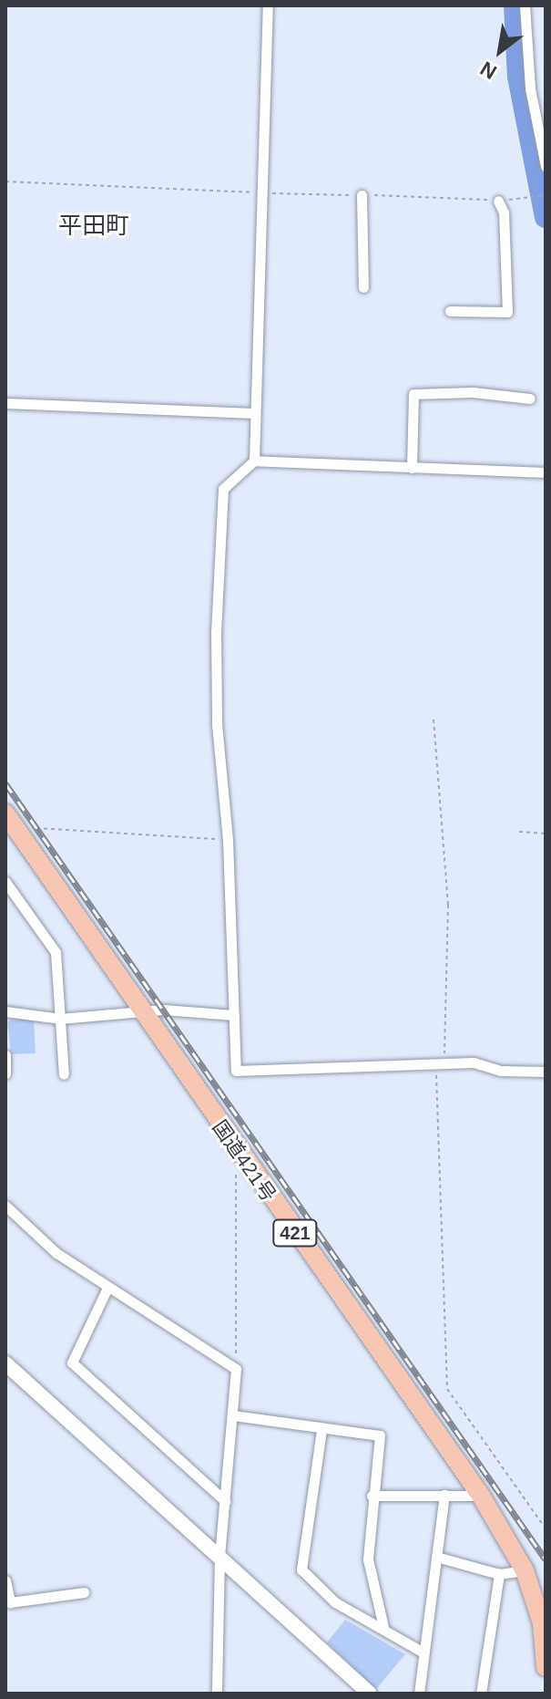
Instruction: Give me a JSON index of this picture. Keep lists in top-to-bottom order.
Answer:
{
  "streets": {
    "highway": ["国道421号", "421"]
  },
  "districts": ["平田町"],
  "north": "bottom left"
}
